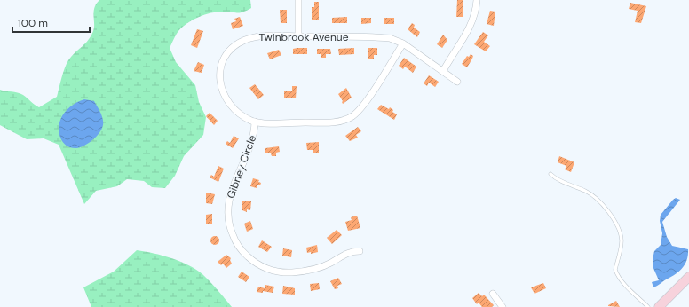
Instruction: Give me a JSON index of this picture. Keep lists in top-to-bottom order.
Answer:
{
  "streets": {
    "street": ["Twinbrook Avenue", "Gibney Circle"]
  },
  "crossings": [
    ["Twinbrook Avenue", "Gibney Circle"]
  ],
  "scale_bar": "100 m"
}
